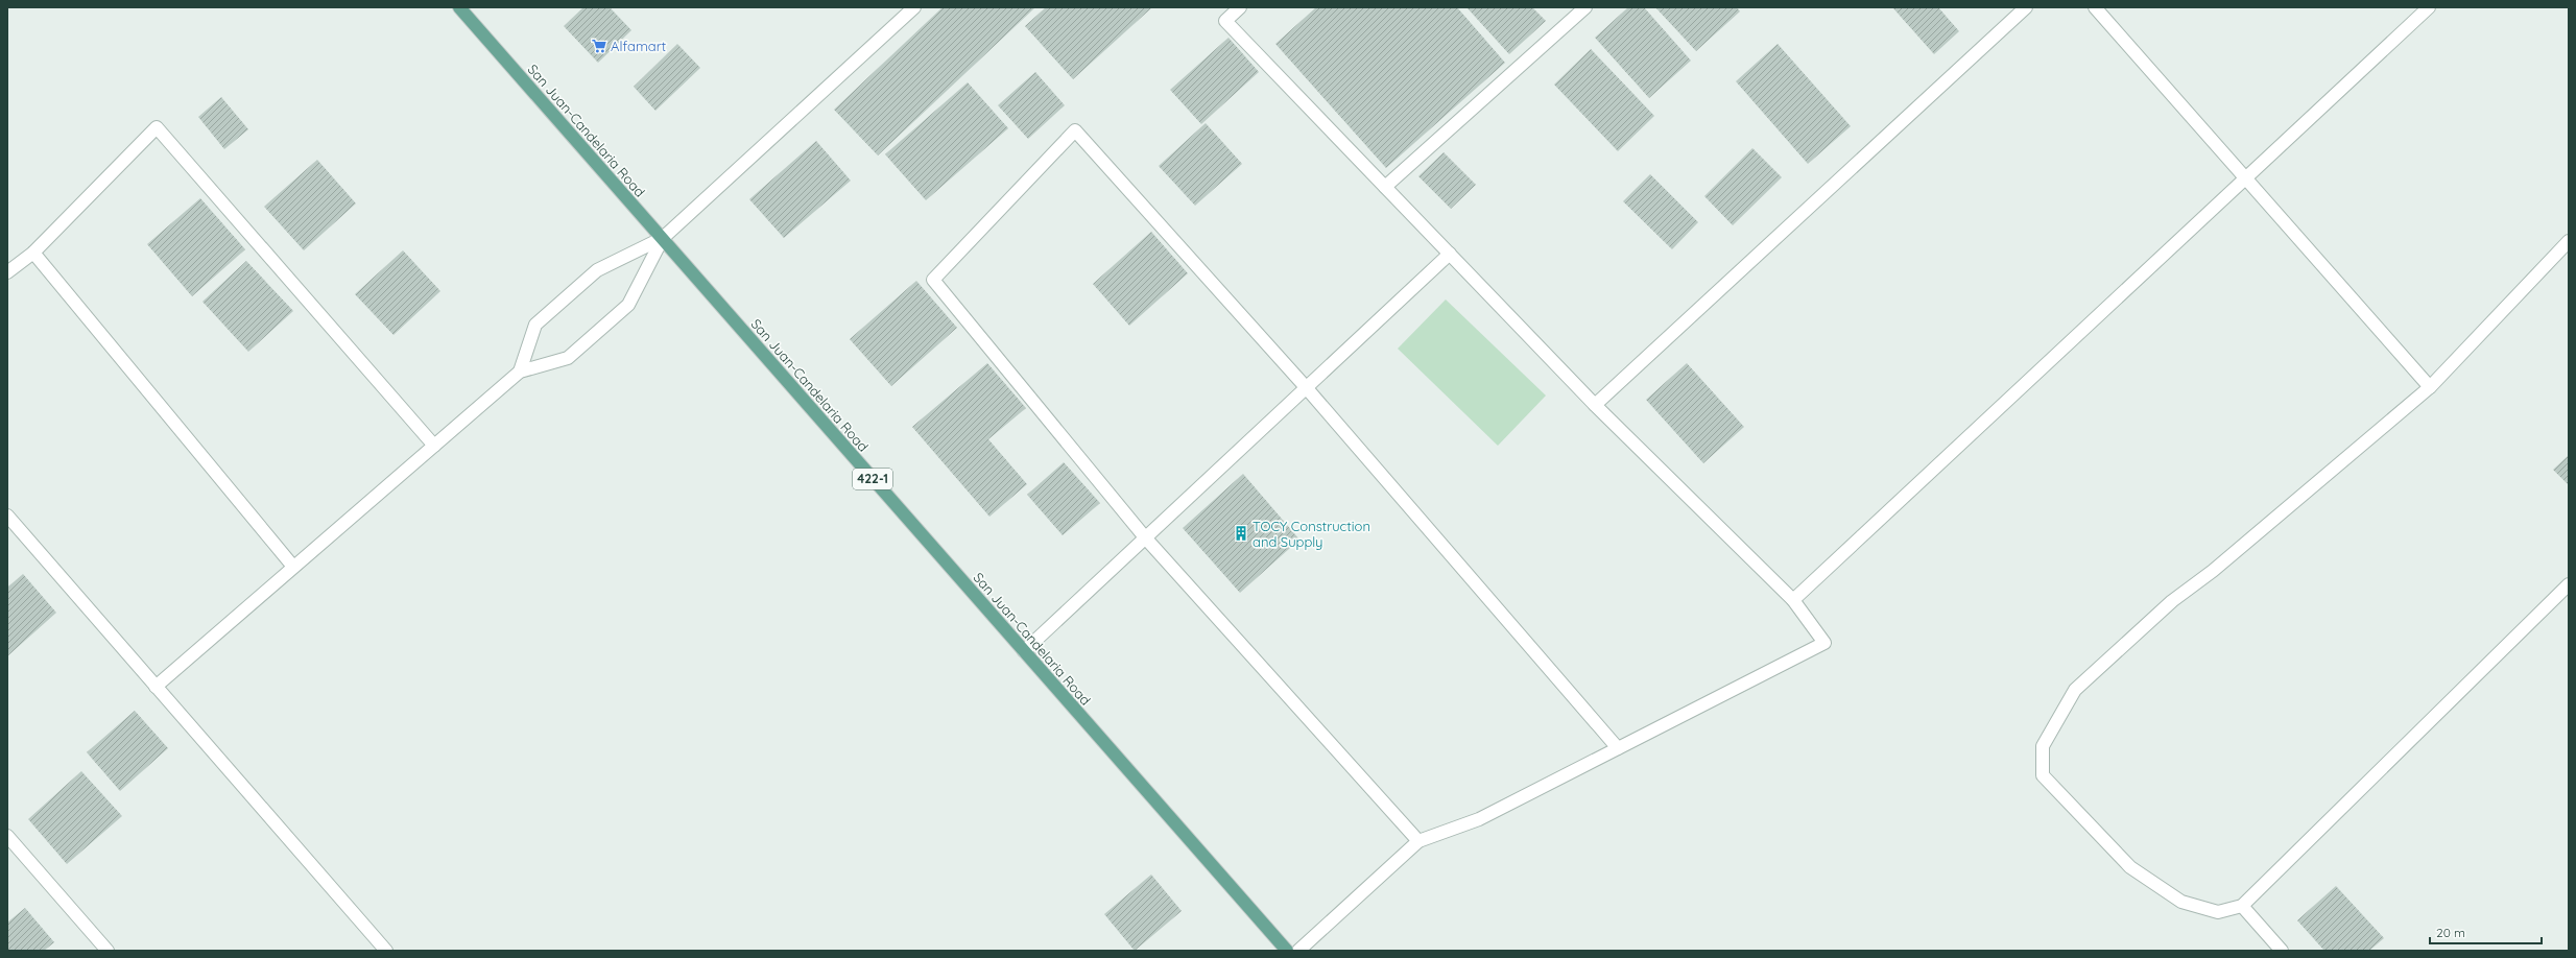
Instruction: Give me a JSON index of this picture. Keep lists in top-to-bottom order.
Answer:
{
  "streets": {
    "main road": ["San Juan-Candelaria Road", "422-1"]
  },
  "places": {
    "supermarket": ["Alfamart"],
    "building": ["TOCY Construction and Supply"]
  },
  "scale_bar": "20 m"
}
